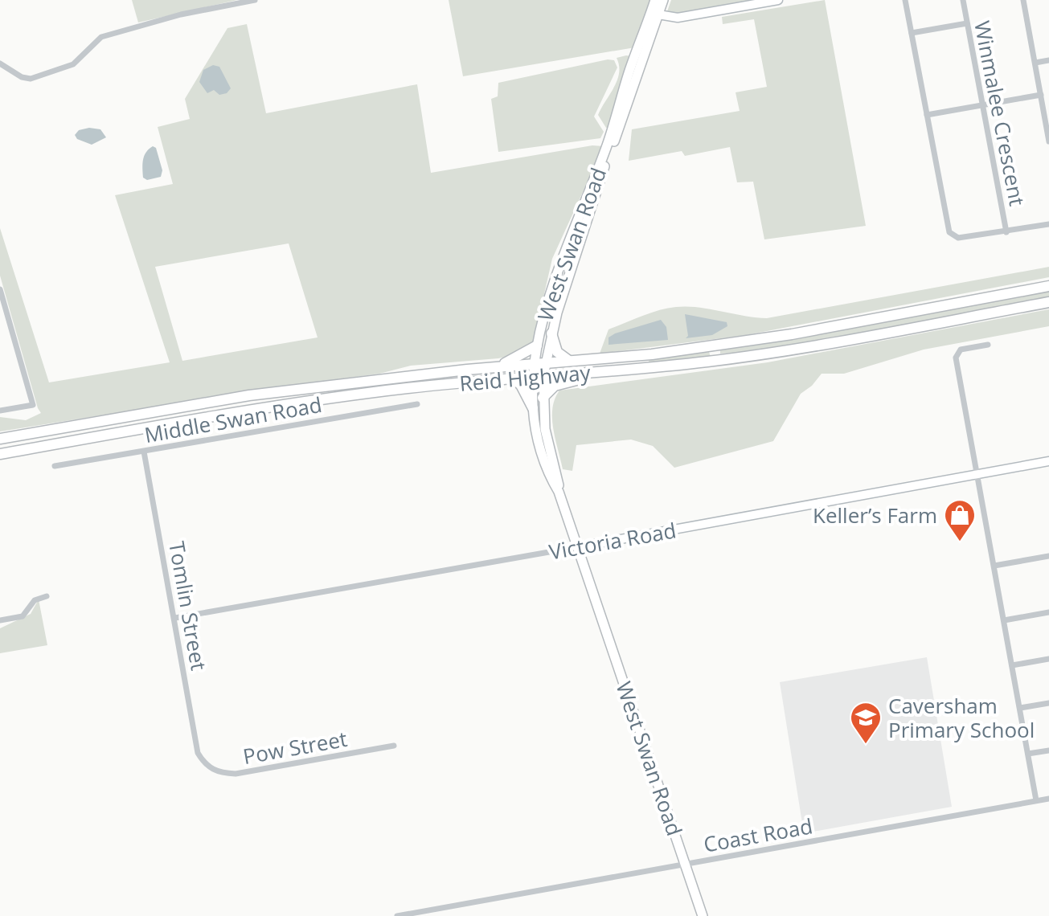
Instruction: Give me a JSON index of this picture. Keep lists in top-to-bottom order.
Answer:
{
  "streets": {
    "highway": ["Reid Highway"],
    "main road": ["West Swan Road"],
    "street": [
      "Winmalee Crescent",
      "Middle Swan Road",
      "Victoria Road",
      "Tomlin Street",
      "Pow Street",
      "Coast Road"
    ]
  },
  "crossings": [
    ["West Swan Road", "Reid Highway"],
    ["West Swan Road", "Victoria Road"],
    ["West Swan Road", "Coast Road"],
    ["Middle Swan Road", "Tomlin Street"],
    ["Victoria Road", "Tomlin Street"],
    ["Tomlin Street", "Pow Street"]
  ],
  "places": {
    "shop": ["Keller’s Farm"],
    "school or university": ["Caversham Primary School"]
  }
}
